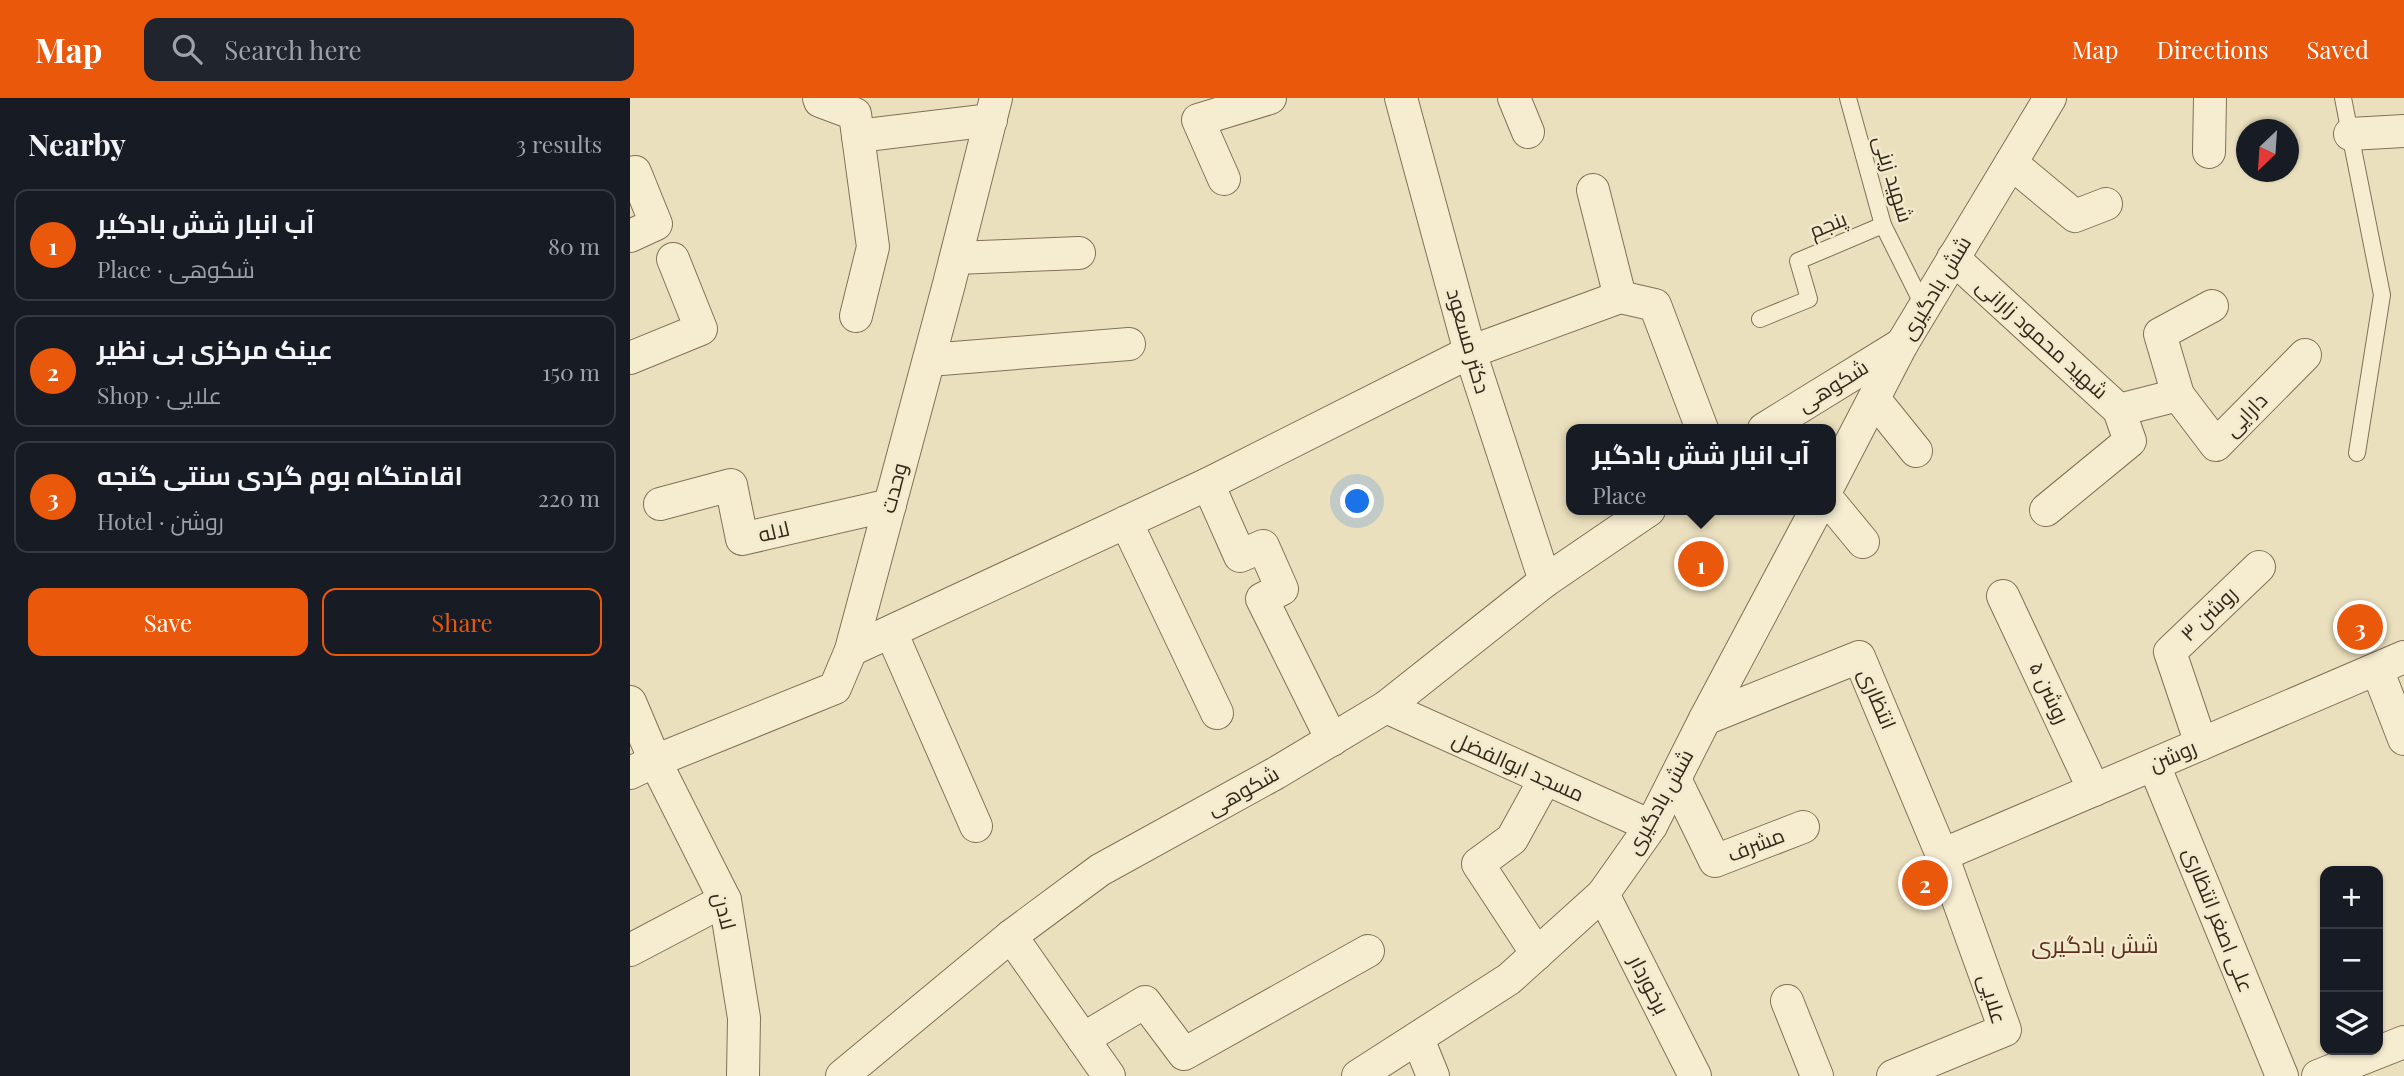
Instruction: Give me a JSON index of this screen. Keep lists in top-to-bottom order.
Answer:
{
  "streets": {
    "street": [
      "شش بادگیری",
      "شهید محمود زارانی",
      "دکتر مسعود",
      "شکوهی",
      "دارایی",
      "وحدت",
      "لاله",
      "روشن ۳",
      "روشن ۵",
      "انتظاری",
      "روشن",
      "مسجد ابوالفضل",
      "مشرف",
      "لادن",
      "علی اصغر انتظاری",
      "برخوردار",
      "علایی"
    ],
    "lane": ["شهید زینی", "پنجم"]
  },
  "crossings": [
    ["شهید زینی", "پنجم"],
    ["شهید زینی", "شش بادگیری"],
    ["شش بادگیری", "شهید محمود زارانی"],
    ["شش بادگیری", "شکوهی"],
    ["شش بادگیری", "انتظاری"],
    ["شش بادگیری", "مسجد ابوالفضل"],
    ["شش بادگیری", "مشرف"],
    ["شش بادگیری", "برخوردار"],
    ["دکتر مسعود", "شکوهی"],
    ["شکوهی", "مسجد ابوالفضل"],
    ["وحدت", "لاله"],
    ["وحدت", "لادن"],
    ["روشن ۳", "روشن"],
    ["روشن ۵", "روشن"],
    ["انتظاری", "روشن"],
    ["انتظاری", "علایی"],
    ["روشن", "علی اصغر انتظاری"],
    ["روشن", "علایی"]
  ],
  "districts": ["شش بادگیری"],
  "north": "bottom left",
  "page": {
    "header": "Map",
    "search": "Search here",
    "nav": ["Map", "Directions", "Saved"],
    "heading": ["Nearby", "3 results"],
    "list": [
      {
        "mark": "1",
        "name": "آب انبار شش بادگیر",
        "note": "Place · شکوهی",
        "value": "80 m"
      },
      {
        "mark": "2",
        "name": "عینک مرکزی بی نظیر",
        "note": "Shop · علایی",
        "value": "150 m"
      },
      {
        "mark": "3",
        "name": "اقامتگاه بوم گردی سنتی گنجه",
        "note": "Hotel · روشن",
        "value": "220 m"
      }
    ],
    "popup": ["آب انبار شش بادگیر", "Place"],
    "pins": ["1", "3", "2"],
    "buttons": ["Save", "Share"],
    "map_buttons": ["+", "−"]
  }
}
